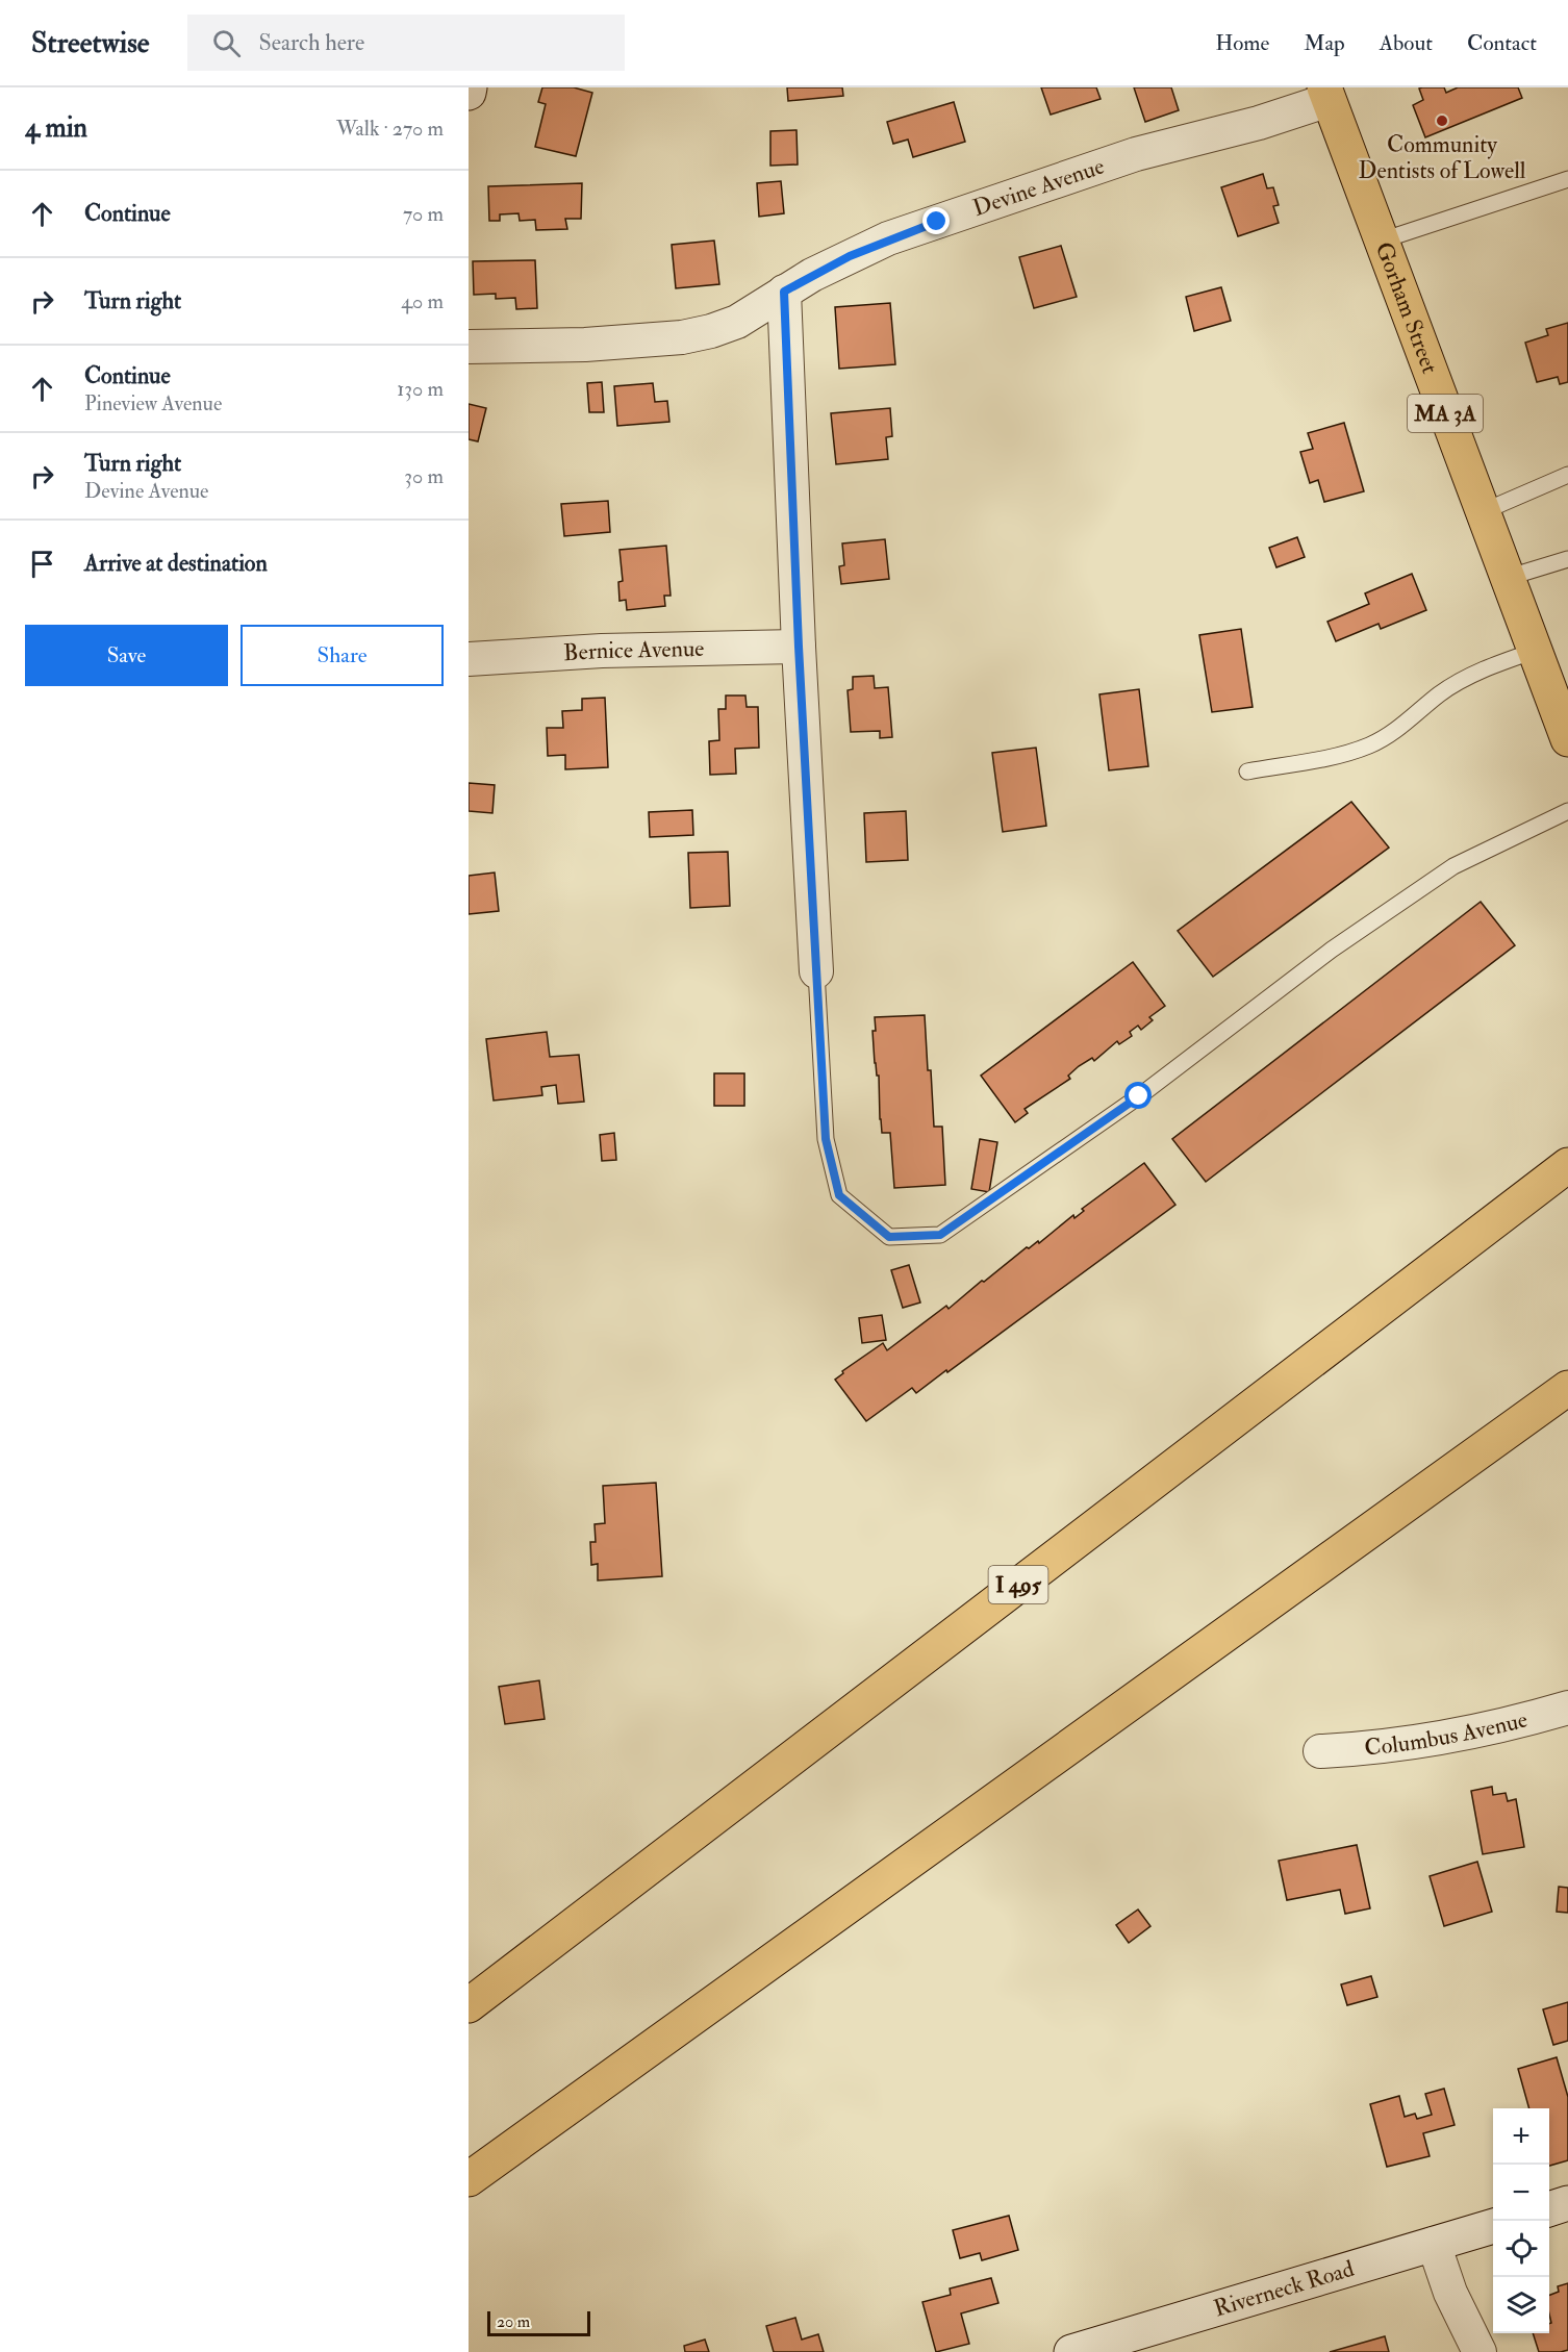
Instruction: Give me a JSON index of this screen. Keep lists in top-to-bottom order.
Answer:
{
  "streets": {
    "main road": [
      "Gorham Street",
      "MA 3A",
      "I 495",
      "Riverneck Road"
    ],
    "street": ["Devine Avenue", "Bernice Avenue", "Columbus Avenue"]
  },
  "crossings": [
    ["Devine Avenue", "Gorham Street"]
  ],
  "places": ["Community Dentists of Lowell"],
  "scale_bar": "20 m",
  "page": {
    "header": "Streetwise",
    "search": "Search here",
    "nav": [
      "Home",
      "Map",
      "About",
      "Contact"
    ],
    "heading": ["4 min", "Walk · 270 m"],
    "list": [
      ["Continue", "70 m"],
      ["Turn right", "40 m"],
      ["Continue", "Pineview Avenue", "130 m"],
      ["Turn right", "Devine Avenue", "30 m"],
      "Arrive at destination"
    ],
    "buttons": ["Save", "Share"],
    "map_buttons": ["+", "−"],
    "scale": "20 m"
  }
}
